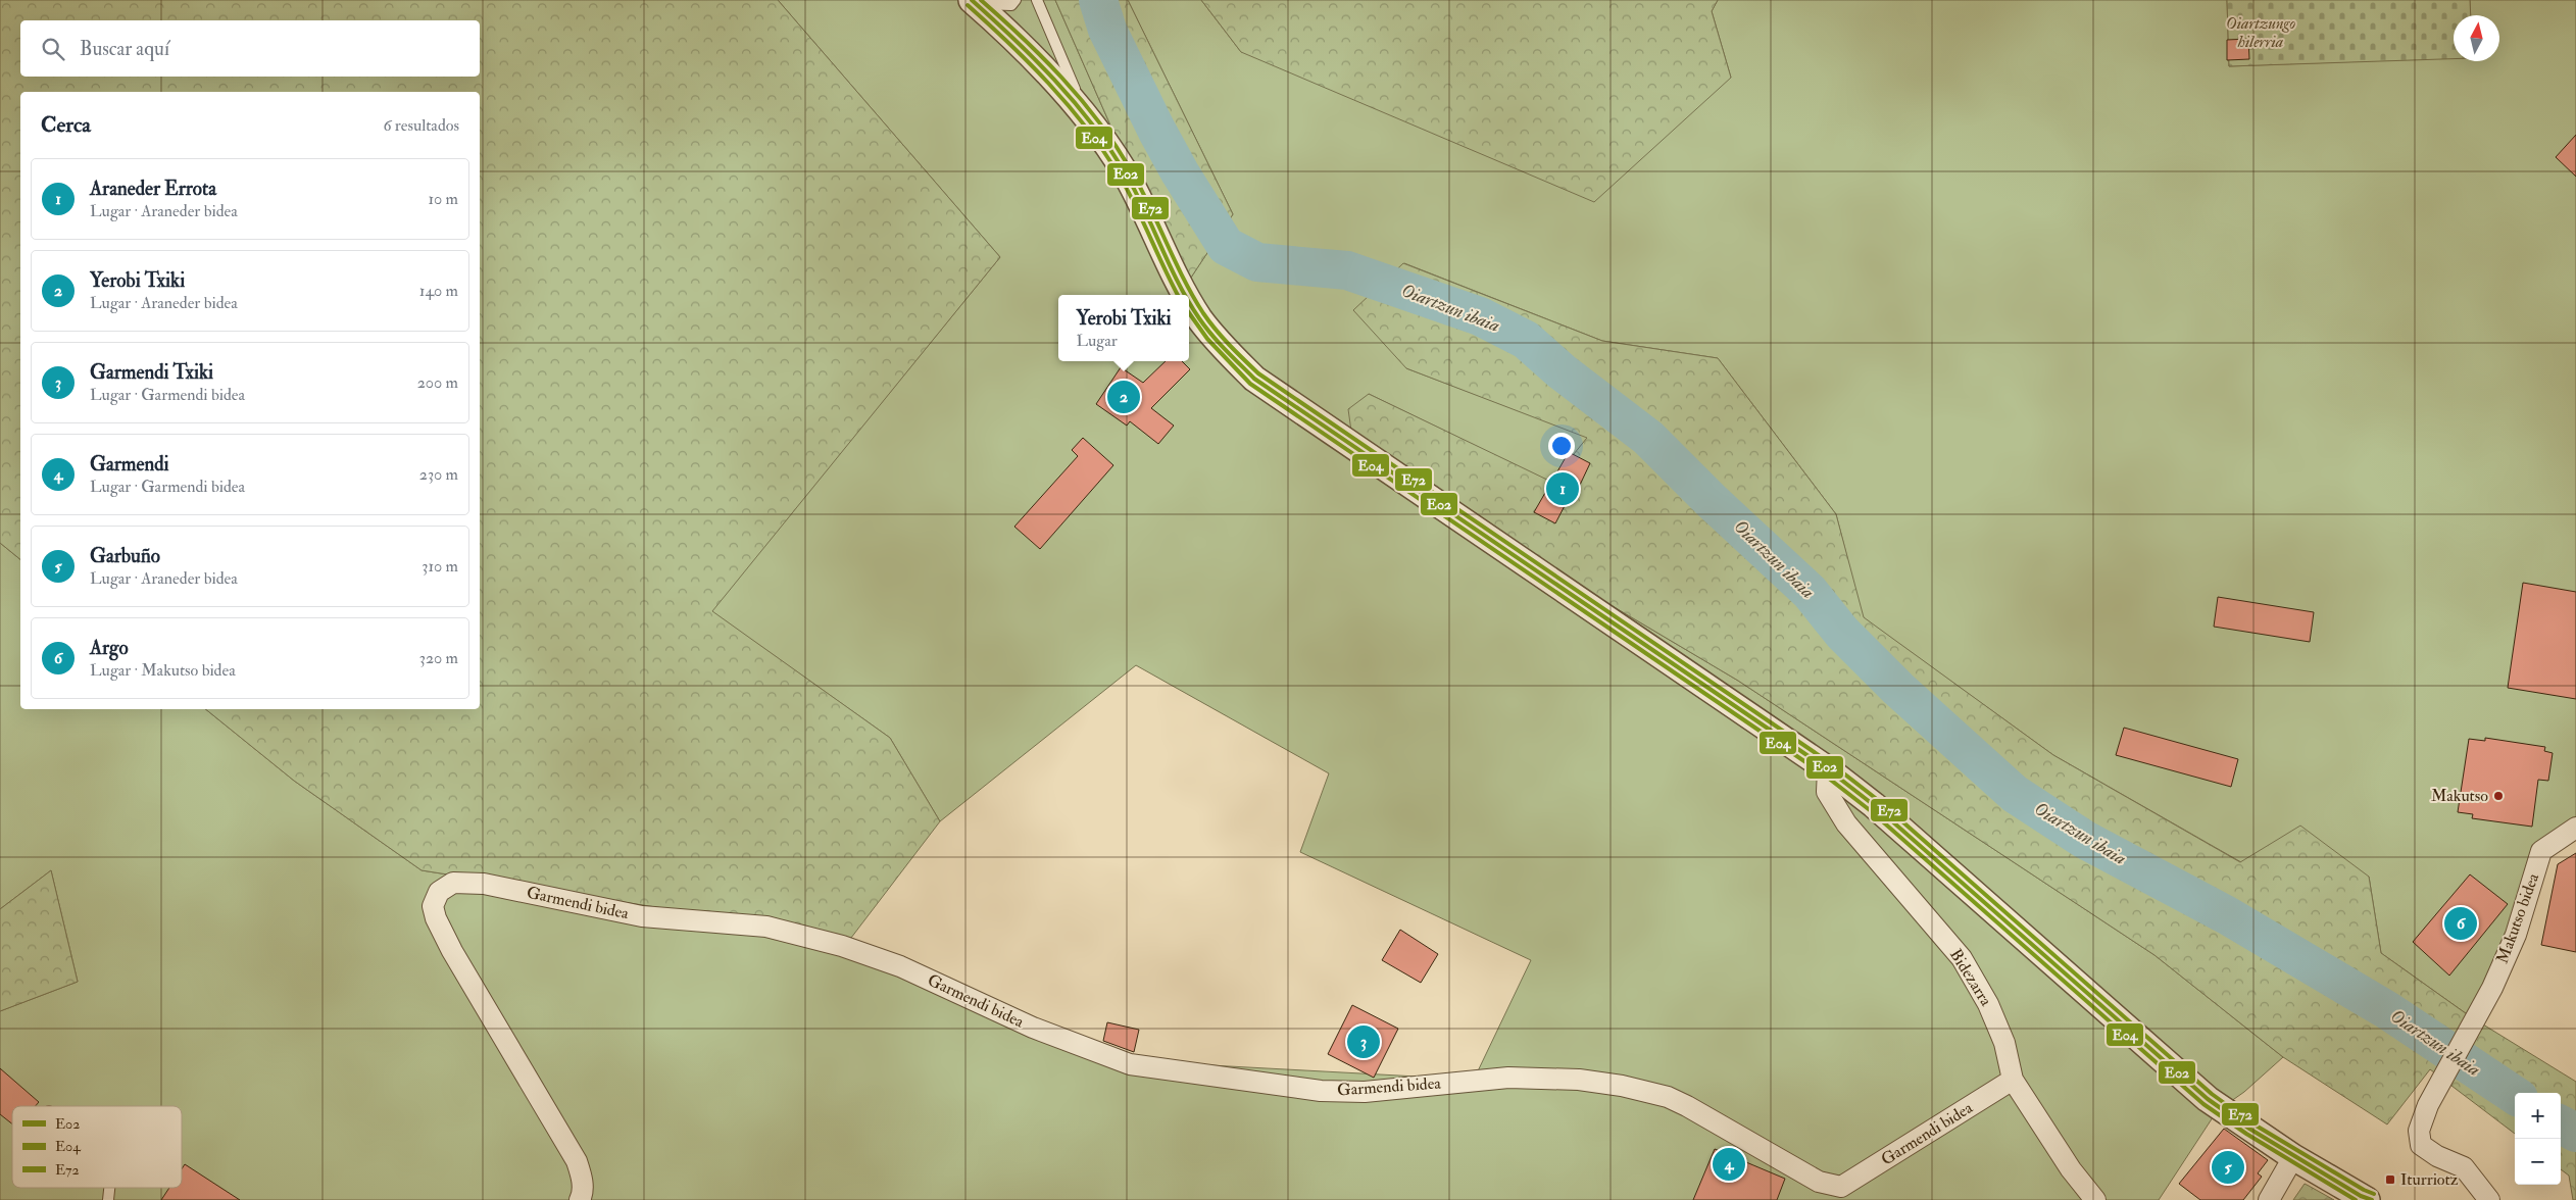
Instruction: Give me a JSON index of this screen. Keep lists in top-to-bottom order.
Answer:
{
  "streets": {
    "street": ["Garmendi bidea", "Makutso bidea", "Bidezarra"]
  },
  "crossings": [
    ["Garmendi bidea", "Bidezarra"]
  ],
  "water": ["Oiartzun ibaia"],
  "parks": ["Oiartzungo hilerria"],
  "places": {
    "other": ["Makutso"],
    "transit": ["Iturriotz"]
  },
  "lines": ["transit line E02", "transit line E72", "transit line E04"],
  "legend": ["E02", "E04", "E72"],
  "north": "top",
  "page": {
    "search": "Buscar aquí",
    "heading": ["Cerca", "6 resultados"],
    "list": [
      {
        "mark": "1",
        "name": "Araneder Errota",
        "note": "Lugar · Araneder bidea",
        "value": "10 m"
      },
      {
        "mark": "2",
        "name": "Yerobi Txiki",
        "note": "Lugar · Araneder bidea",
        "value": "140 m"
      },
      {
        "mark": "3",
        "name": "Garmendi Txiki",
        "note": "Lugar · Garmendi bidea",
        "value": "200 m"
      },
      {
        "mark": "4",
        "name": "Garmendi",
        "note": "Lugar · Garmendi bidea",
        "value": "230 m"
      },
      {
        "mark": "5",
        "name": "Garbuño",
        "note": "Lugar · Araneder bidea",
        "value": "310 m"
      },
      {
        "mark": "6",
        "name": "Argo",
        "note": "Lugar · Makutso bidea",
        "value": "320 m"
      }
    ],
    "popup": ["Yerobi Txiki", "Lugar"],
    "pins": [
      "2",
      "1",
      "6",
      "3",
      "4",
      "5"
    ],
    "map_buttons": ["+", "−"]
  }
}
